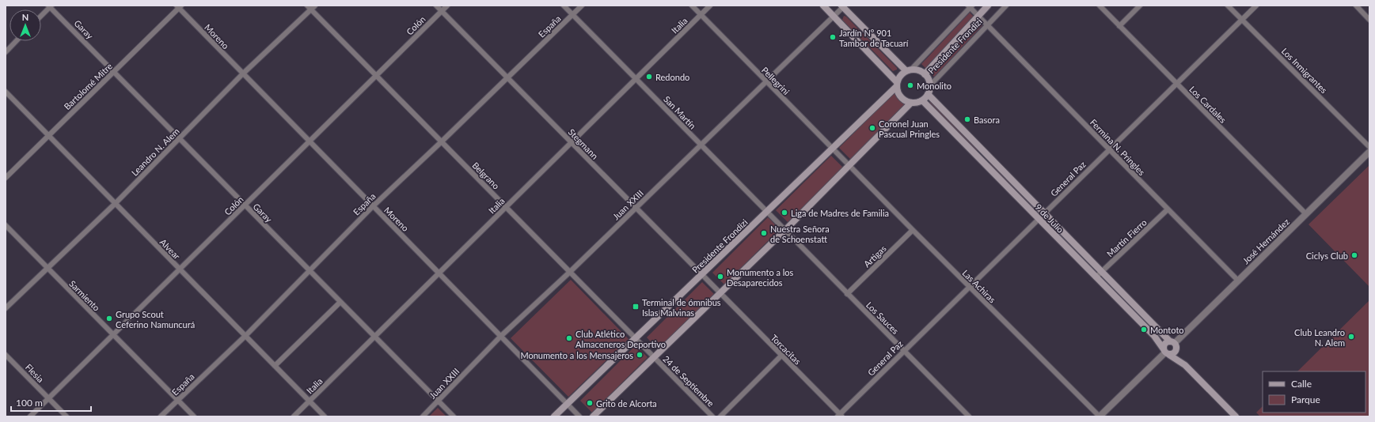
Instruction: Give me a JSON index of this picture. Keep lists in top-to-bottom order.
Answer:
{
  "streets": {
    "main road": ["Presidente Frondizi", "9 de Julio"],
    "street": [
      "Colón",
      "Italia",
      "España",
      "Garay",
      "Moreno",
      "Los Inmigrantes",
      "Pellegrini",
      "Bartolomé Mitre",
      "Los Cardales",
      "San Martín",
      "Stegmann",
      "Fermina N. Pringles",
      "Leandro N. Alem",
      "Belgrano",
      "General Paz",
      "Juan XXIII",
      "Martín Fierro",
      "José Hernández",
      "Alvear",
      "Artigas",
      "Las Achiras",
      "Sarmiento",
      "Los Sauces",
      "Torcacitas",
      "Flesia",
      "24 de Septiembre"
    ]
  },
  "crossings": [
    ["Colón", "Garay"],
    ["Colón", "Moreno"],
    ["Colón", "Stegmann"],
    ["Colón", "Belgrano"],
    ["Colón", "Alvear"],
    ["Colón", "Sarmiento"],
    ["Colón", "Flesia"],
    ["Italia", "Garay"],
    ["Italia", "Moreno"],
    ["Italia", "Pellegrini"],
    ["Italia", "San Martín"],
    ["Italia", "Stegmann"],
    ["Italia", "Belgrano"],
    ["Italia", "Alvear"],
    ["España", "Garay"],
    ["España", "Moreno"],
    ["España", "San Martín"],
    ["España", "Stegmann"],
    ["España", "Belgrano"],
    ["España", "Alvear"],
    ["España", "Sarmiento"],
    ["Garay", "Bartolomé Mitre"],
    ["Garay", "Leandro N. Alem"],
    ["Garay", "Juan XXIII"],
    ["Moreno", "Presidente Frondizi"],
    ["Moreno", "Bartolomé Mitre"],
    ["Moreno", "Leandro N. Alem"],
    ["Moreno", "Juan XXIII"],
    ["Presidente Frondizi", "Pellegrini"],
    ["Presidente Frondizi", "San Martín"],
    ["Presidente Frondizi", "Stegmann"],
    ["Presidente Frondizi", "Fermina N. Pringles"],
    ["Presidente Frondizi", "Belgrano"],
    ["Presidente Frondizi", "9 de Julio"],
    ["Los Inmigrantes", "General Paz"],
    ["Pellegrini", "Juan XXIII"],
    ["Pellegrini", "Las Achiras"],
    ["Bartolomé Mitre", "Alvear"],
    ["Los Cardales", "General Paz"],
    ["Los Cardales", "José Hernández"],
    ["San Martín", "Juan XXIII"],
    ["San Martín", "Los Sauces"],
    ["Stegmann", "Juan XXIII"],
    ["Stegmann", "Torcacitas"],
    ["Fermina N. Pringles", "General Paz"],
    ["Fermina N. Pringles", "Martín Fierro"],
    ["Fermina N. Pringles", "José Hernández"],
    ["Leandro N. Alem", "Belgrano"],
    ["Leandro N. Alem", "Alvear"],
    ["Leandro N. Alem", "Sarmiento"],
    ["Belgrano", "Juan XXIII"],
    ["Belgrano", "24 de Septiembre"],
    ["General Paz", "9 de Julio"],
    ["General Paz", "Las Achiras"],
    ["General Paz", "Los Sauces"],
    ["General Paz", "Torcacitas"],
    ["9 de Julio", "Martín Fierro"],
    ["9 de Julio", "José Hernández"],
    ["Artigas", "Las Achiras"],
    ["Artigas", "Los Sauces"]
  ],
  "places": {
    "other": [
      "Jardín N° 901 Tambor de Tacuarí",
      "Redondo",
      "Monolito",
      "Basora",
      "Coronel Juan Pascual Pringles",
      "Liga de Madres de Familia",
      "Nuestra Señora de Schoenstatt",
      "Ciclys Club",
      "Monumento a los Desaparecidos",
      "Grupo Scout Ceferino Namuncurá",
      "Montoto",
      "Club Leandro N. Alem",
      "Club Atlético Almaceneros Deportivo",
      "Monumento a los Mensajeros",
      "Grito de Alcorta"
    ],
    "transit": ["Terminal de ómnibus Islas Malvinas"]
  },
  "legend": ["Calle", "Parque"],
  "scale_bar": "100 m",
  "north": "top"
}
